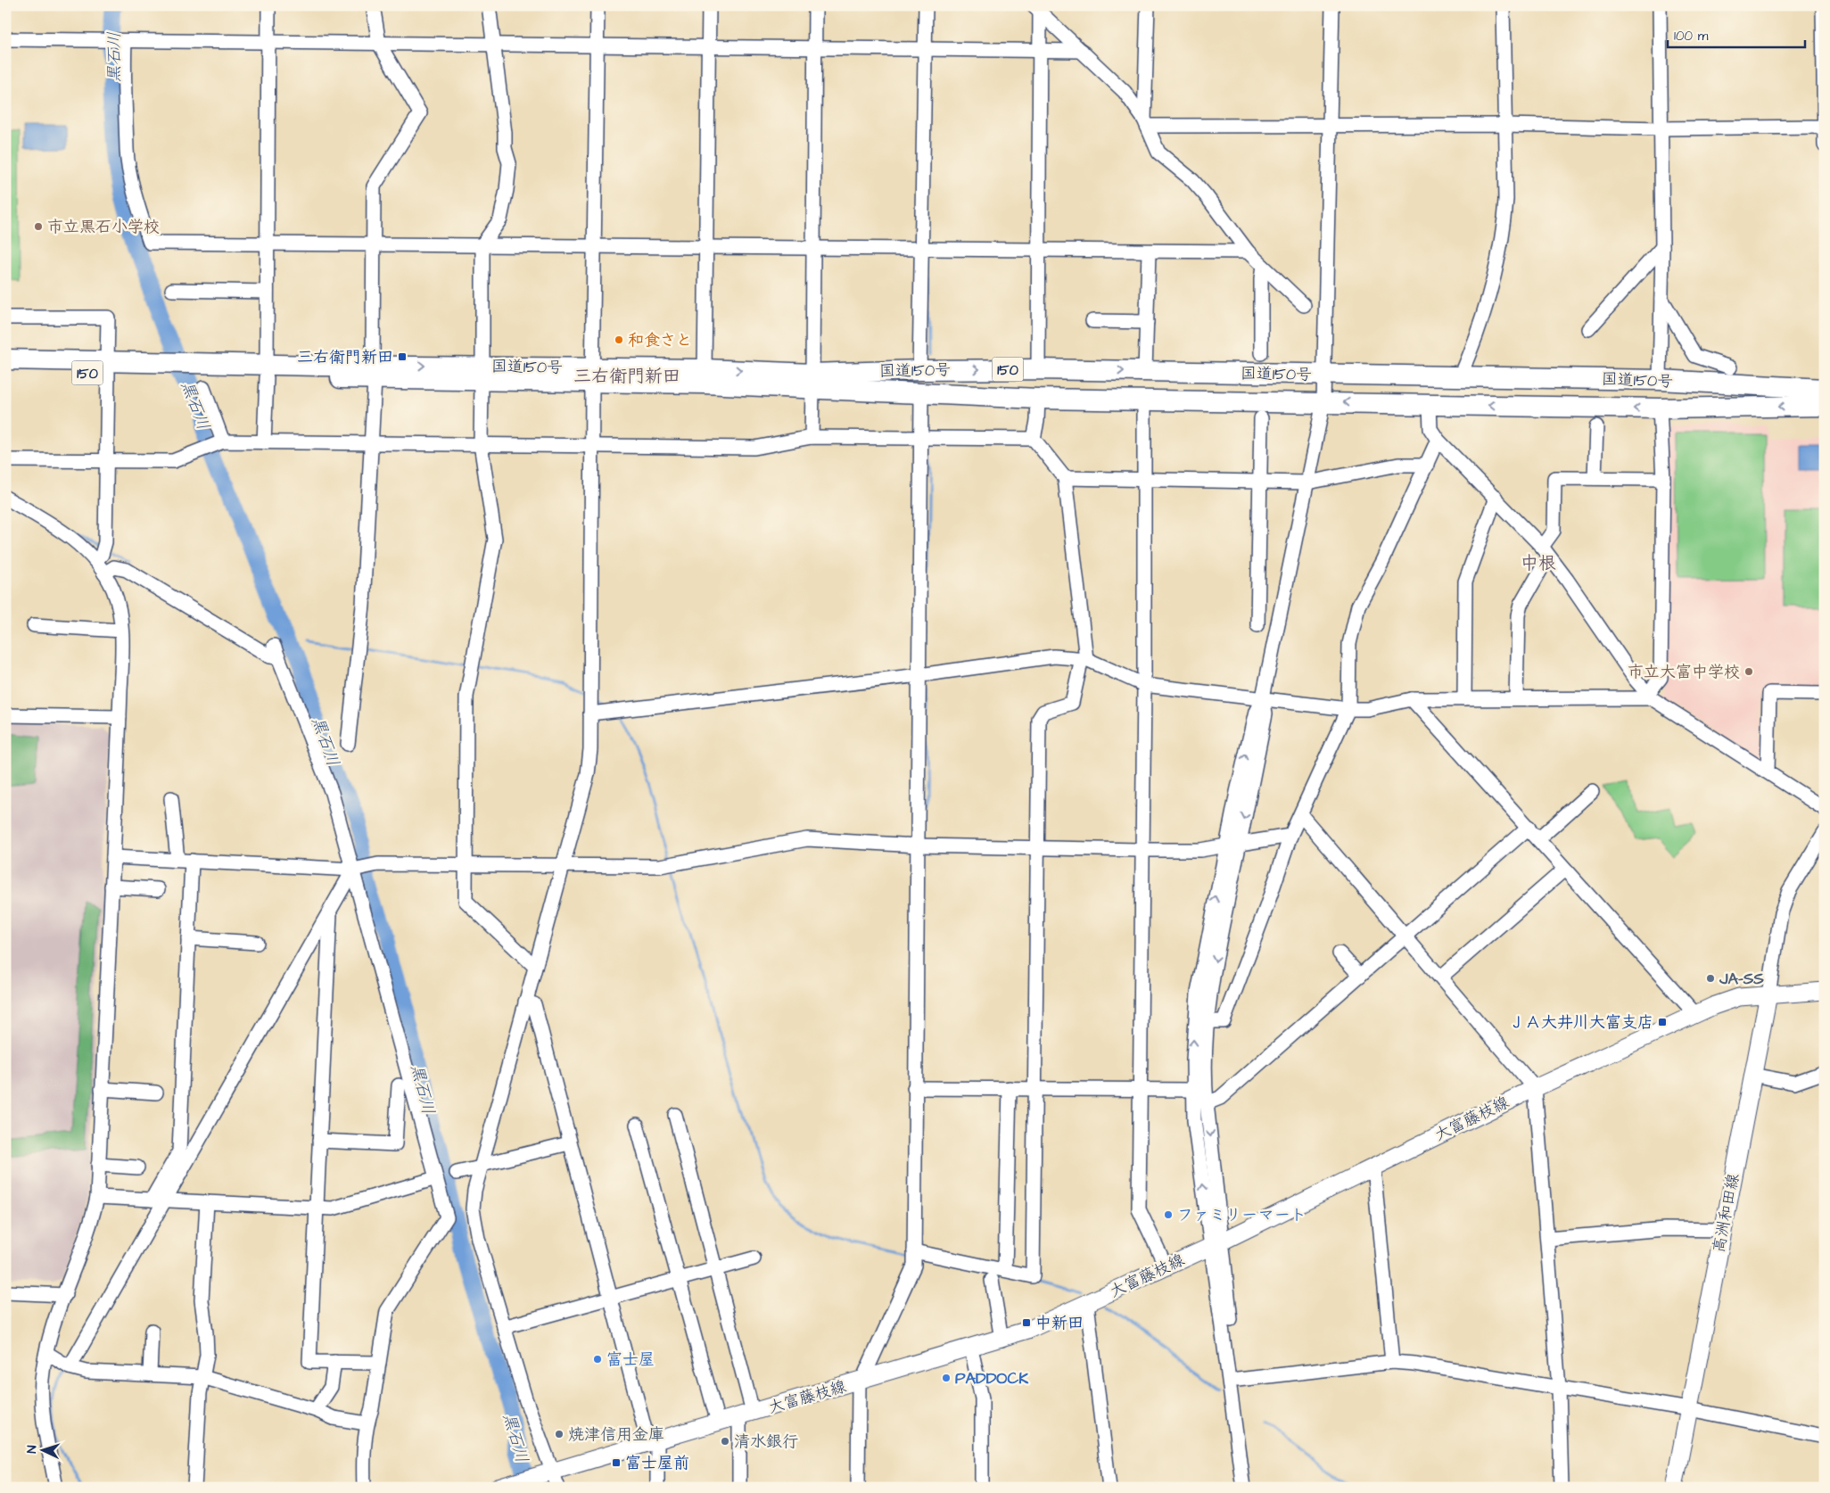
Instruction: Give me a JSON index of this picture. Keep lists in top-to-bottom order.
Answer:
{
  "streets": {
    "highway": ["国道150号", "150"],
    "main road": ["大富藤枝線", "高洲和田線"]
  },
  "crossings": [
    ["大富藤枝線", "高洲和田線"]
  ],
  "districts": ["三右衛門新田", "中根"],
  "water": ["黒石川"],
  "places": {
    "other": [
      "市立黒石小学校",
      "和食さと",
      "市立大富中学校",
      "JA-SS",
      "ファミリーマート",
      "富士屋",
      "PADDOCK",
      "焼津信用金庫",
      "清水銀行"
    ],
    "transit": [
      "三右衛門新田",
      "ＪＡ大井川大富支店",
      "中新田",
      "富士屋前"
    ]
  },
  "scale_bar": "100 m",
  "north": "left"
}
